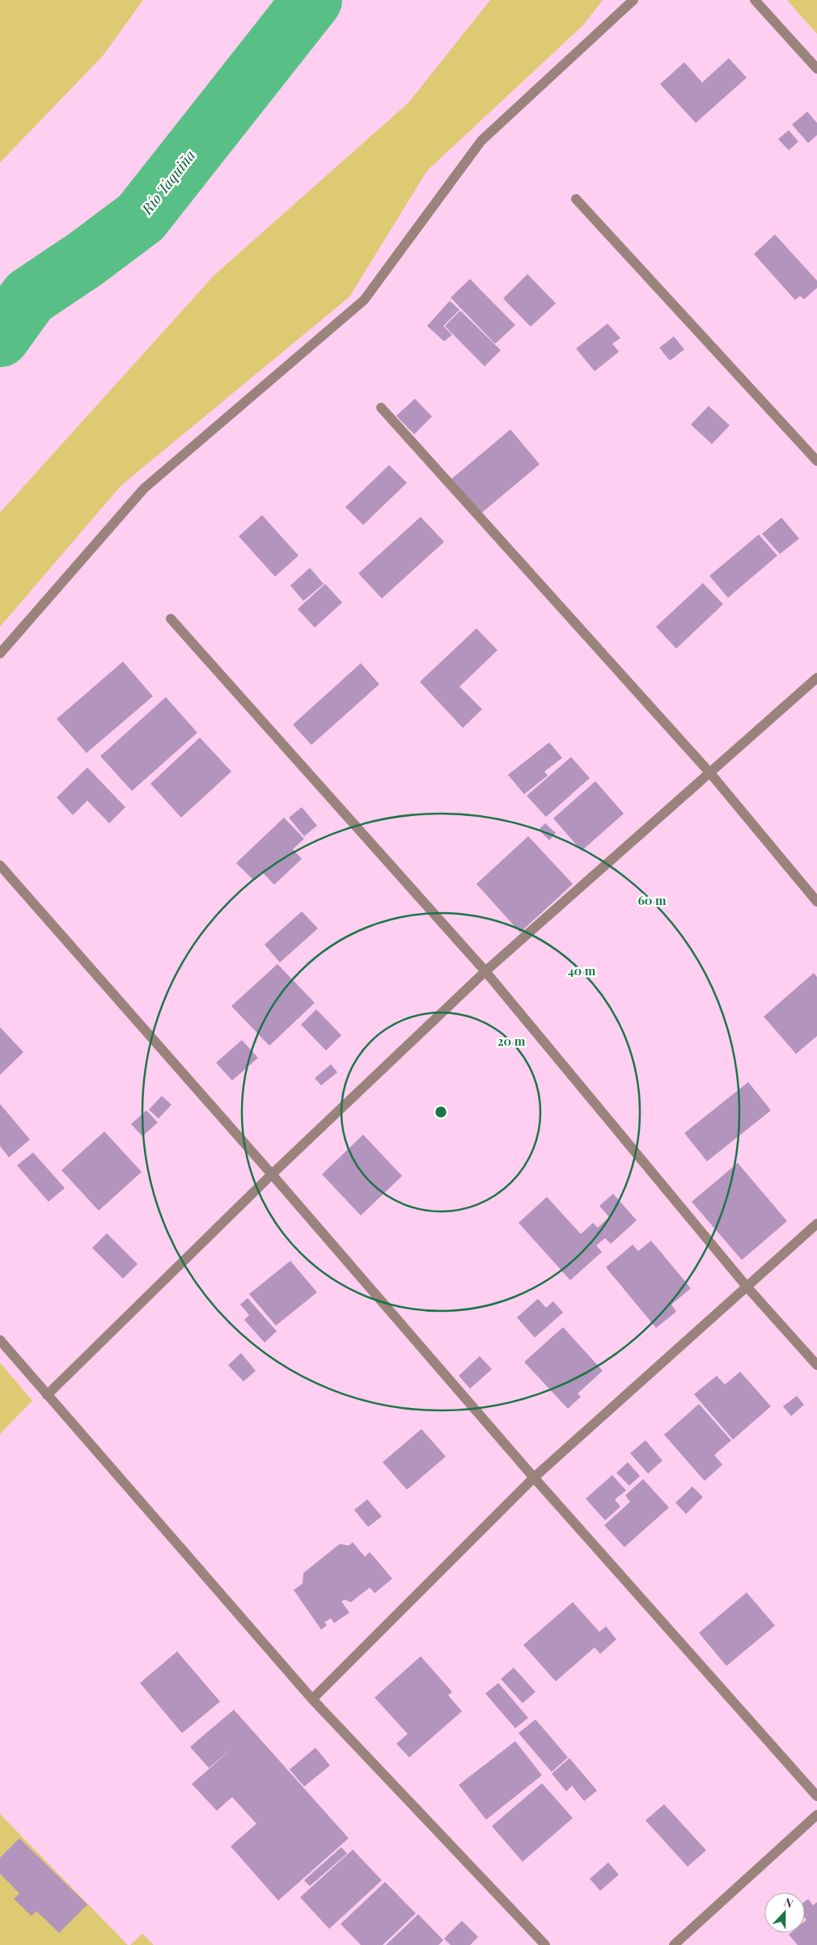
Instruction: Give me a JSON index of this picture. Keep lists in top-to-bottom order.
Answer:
{
  "water": ["Río Taquiña"],
  "north": "top",
  "rings": ["60 m", "40 m", "20 m"]
}
